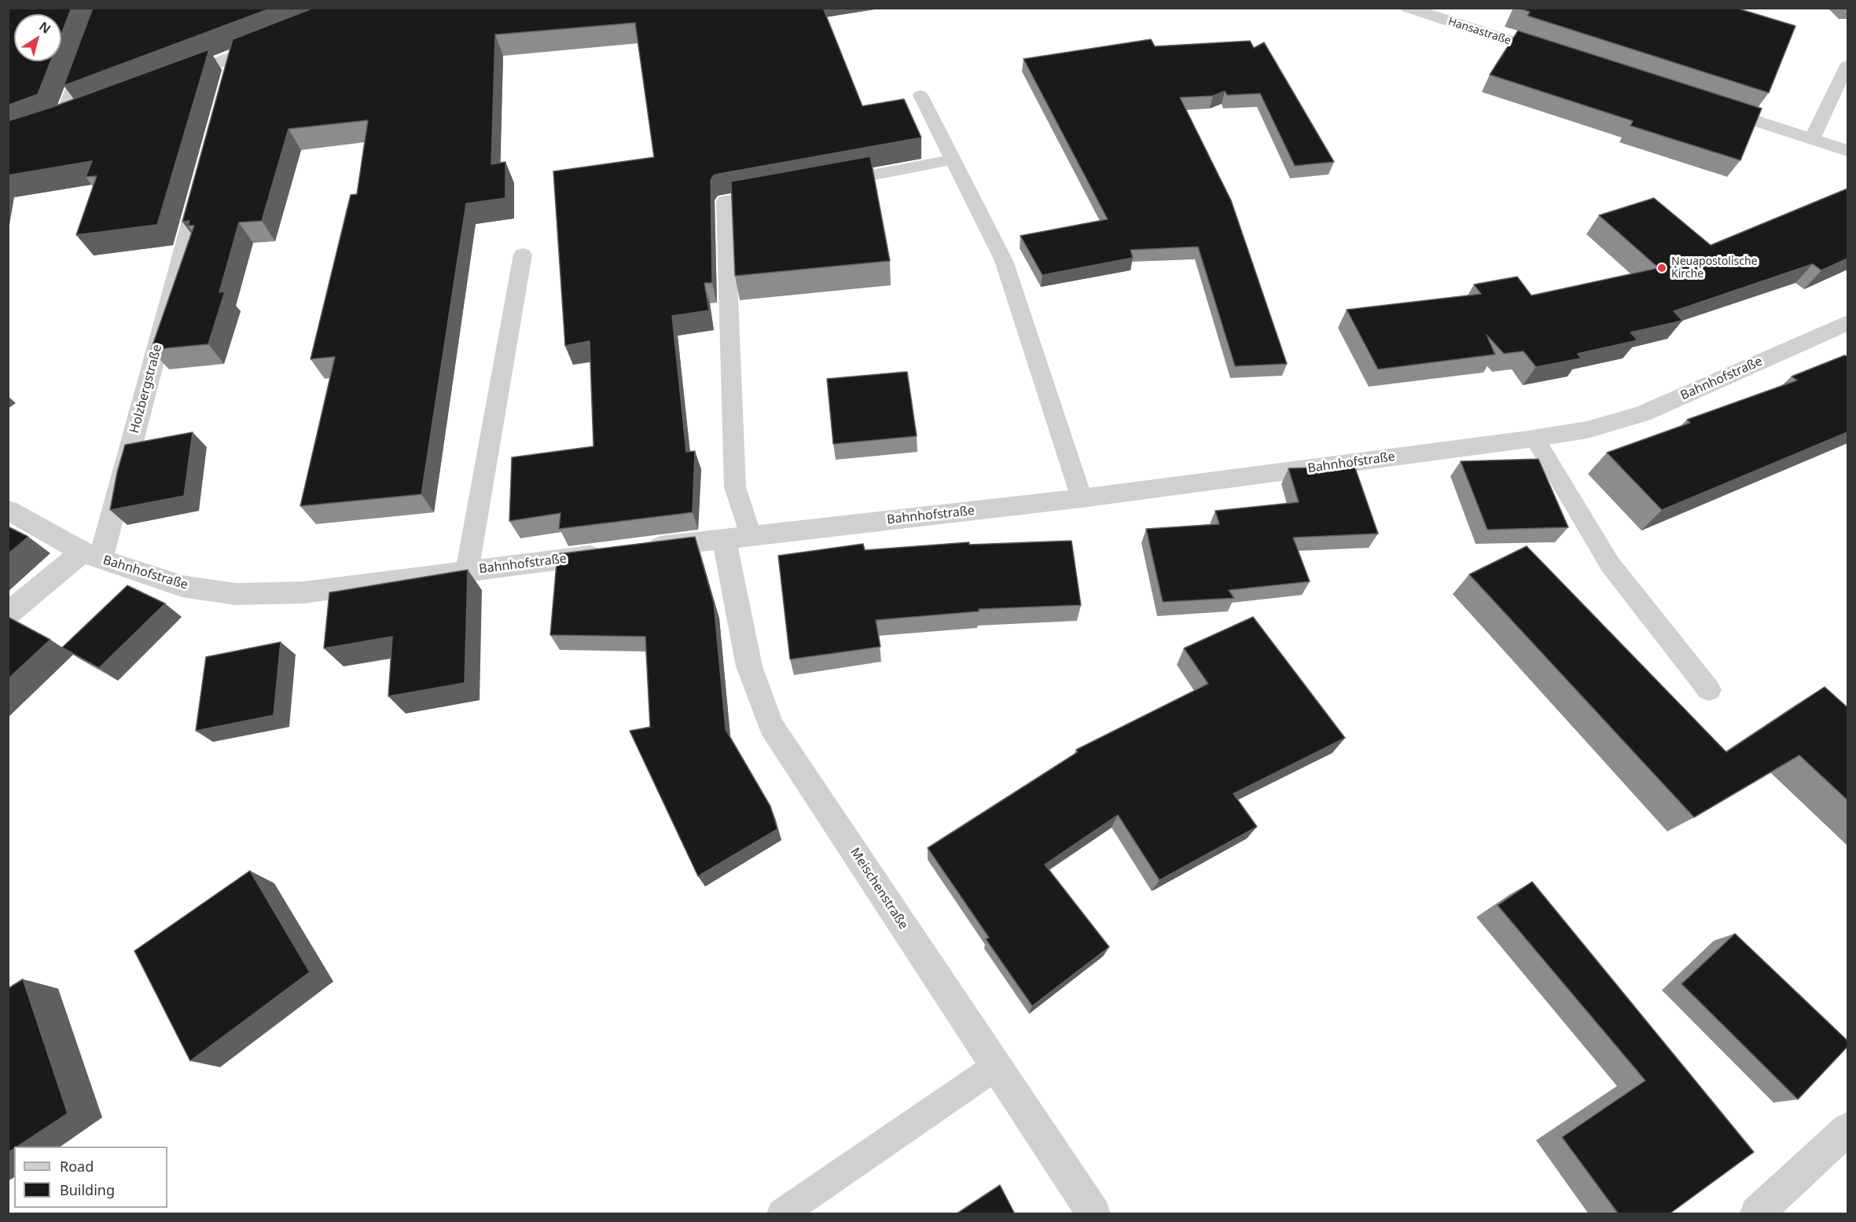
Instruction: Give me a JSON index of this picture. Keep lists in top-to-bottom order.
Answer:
{
  "streets": {
    "street": [
      "Hansastraße",
      "Bahnhofstraße",
      "Holzbergstraße",
      "Meischenstraße"
    ]
  },
  "crossings": [
    ["Bahnhofstraße", "Holzbergstraße"],
    ["Bahnhofstraße", "Meischenstraße"]
  ],
  "places": ["Neuapostolische Kirche"],
  "legend": ["Road", "Building"],
  "north": "top right"
}
